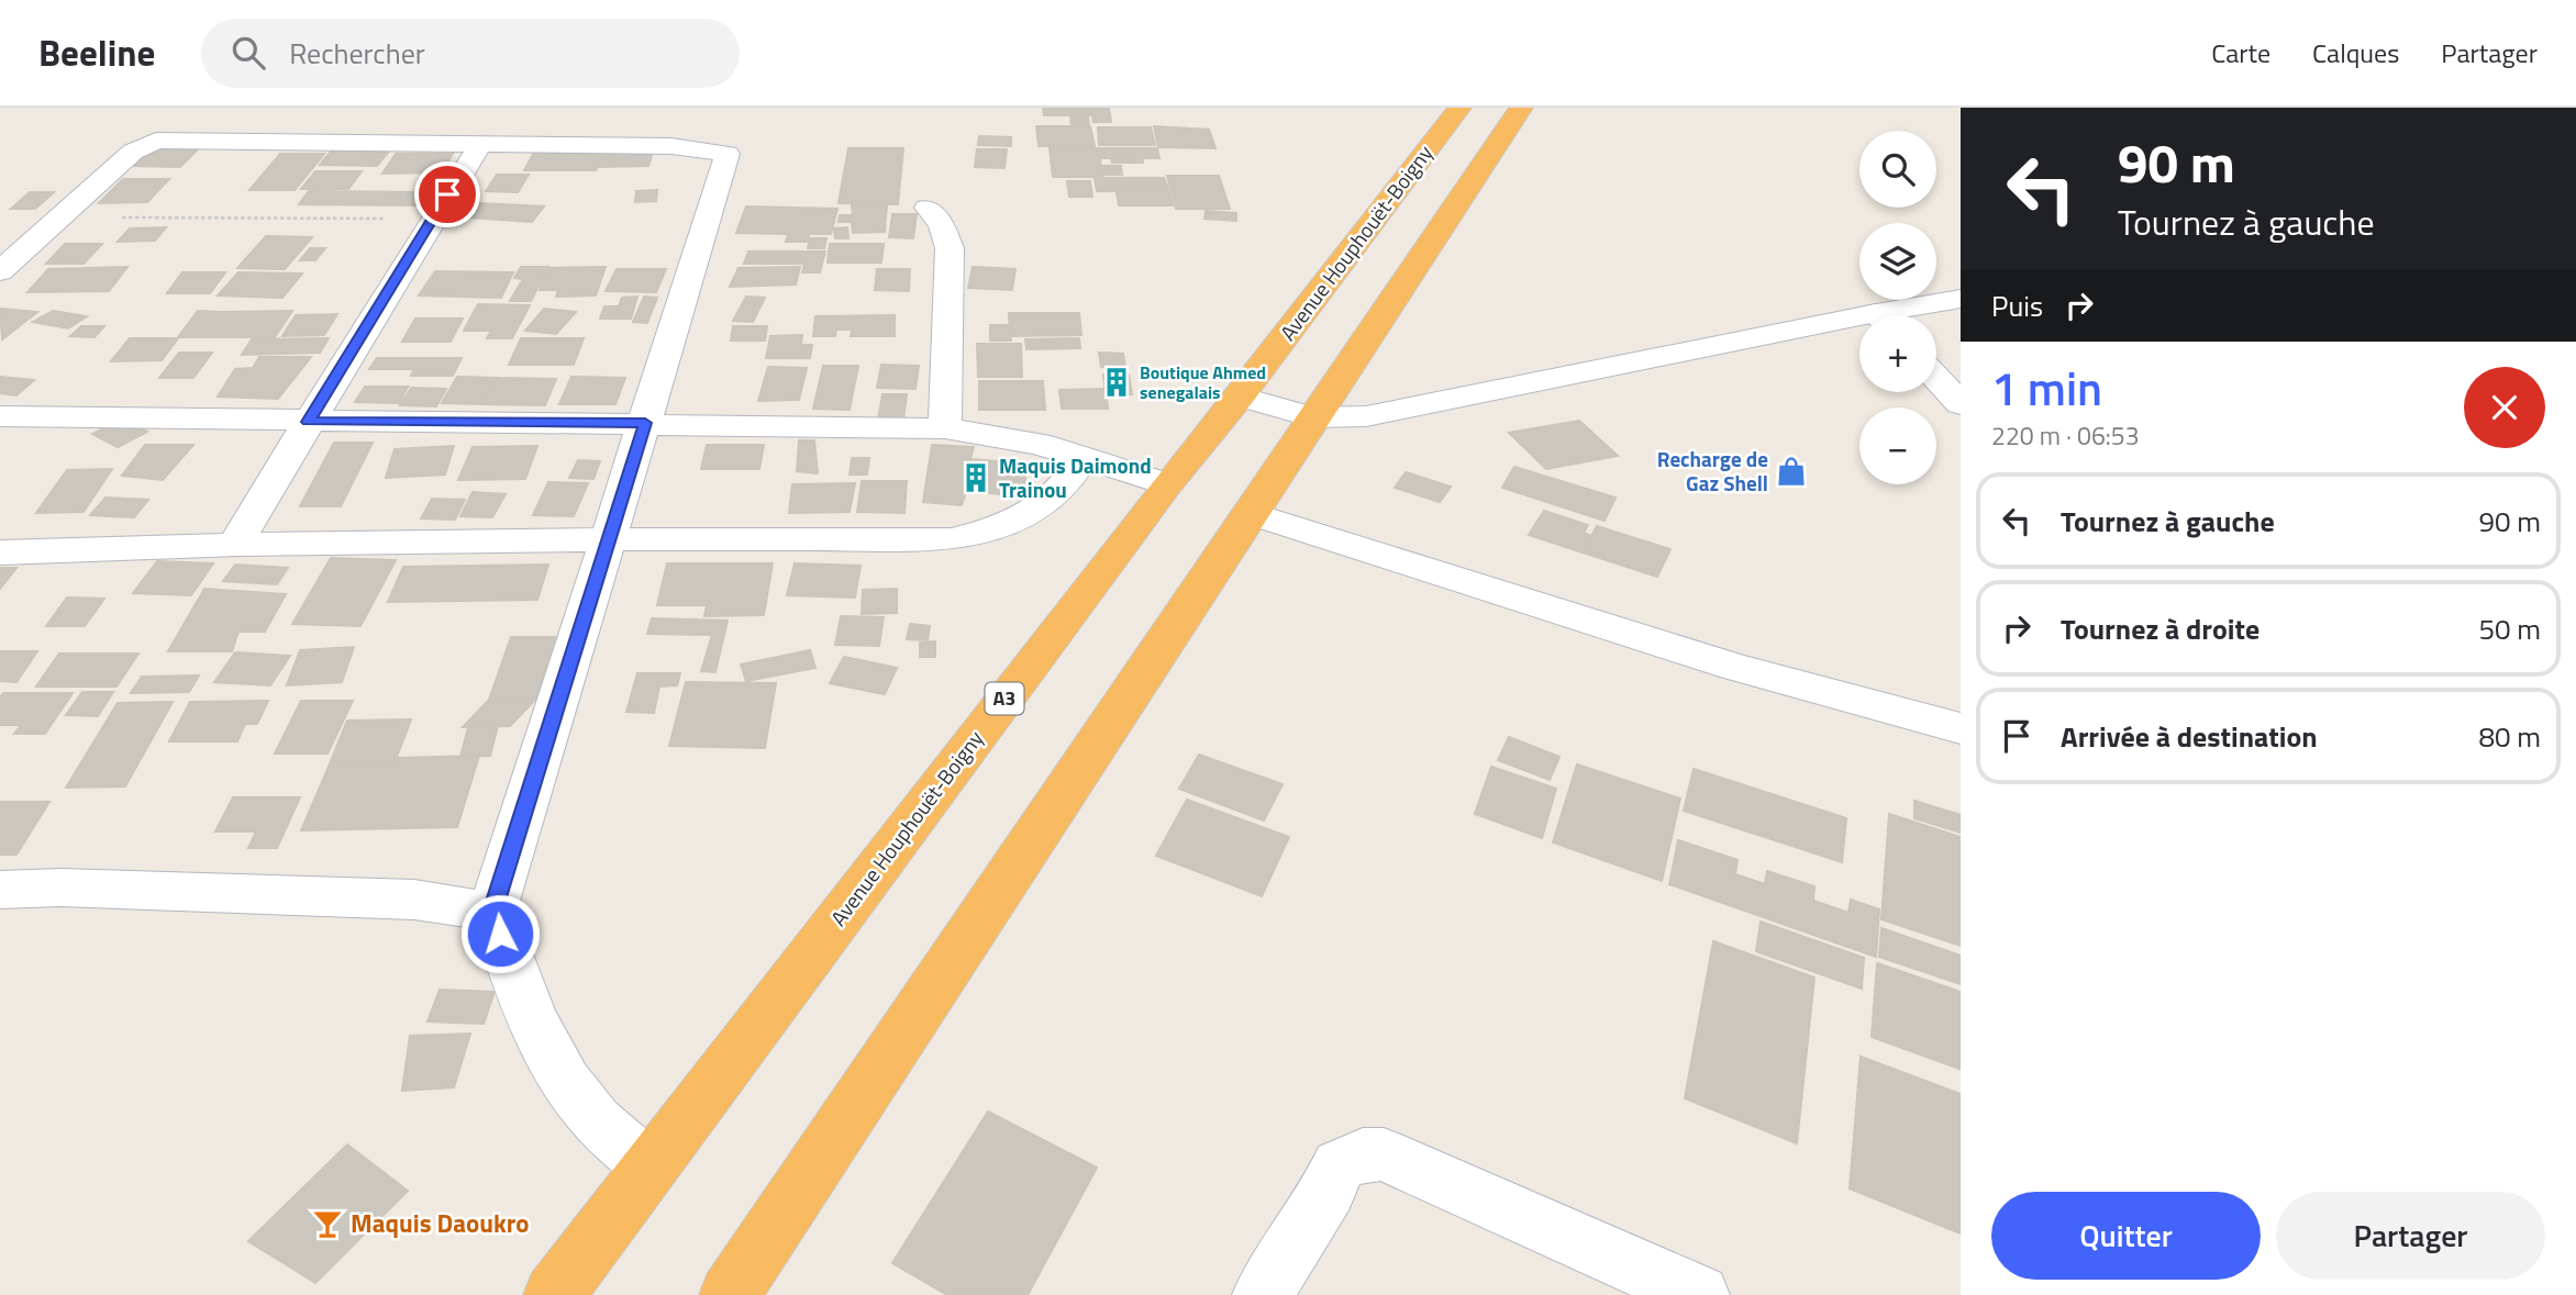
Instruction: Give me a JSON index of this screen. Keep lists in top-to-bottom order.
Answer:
{
  "streets": {
    "highway": ["Avenue Houphouët-Boigny", "A3"]
  },
  "places": {
    "building": ["Boutique Ahmed senegalais", "Maquis Daimond Trainou"],
    "shop": ["Recharge de Gaz Shell"],
    "bar": ["Maquis Daoukro"]
  },
  "page": {
    "header": "Beeline",
    "search": "Rechercher",
    "nav": ["Carte", "Calques", "Partager"],
    "turn": ["90 m", "Tournez à gauche"],
    "map_buttons": ["+", "−"],
    "then": "Puis",
    "heading": ["1 min", "220 m · 06:53"],
    "list": [
      {
        "name": "Tournez à gauche",
        "value": "90 m"
      },
      {
        "name": "Tournez à droite",
        "value": "50 m"
      },
      {
        "name": "Arrivée à destination",
        "value": "80 m"
      }
    ],
    "buttons": ["Quitter", "Partager"]
  }
}
